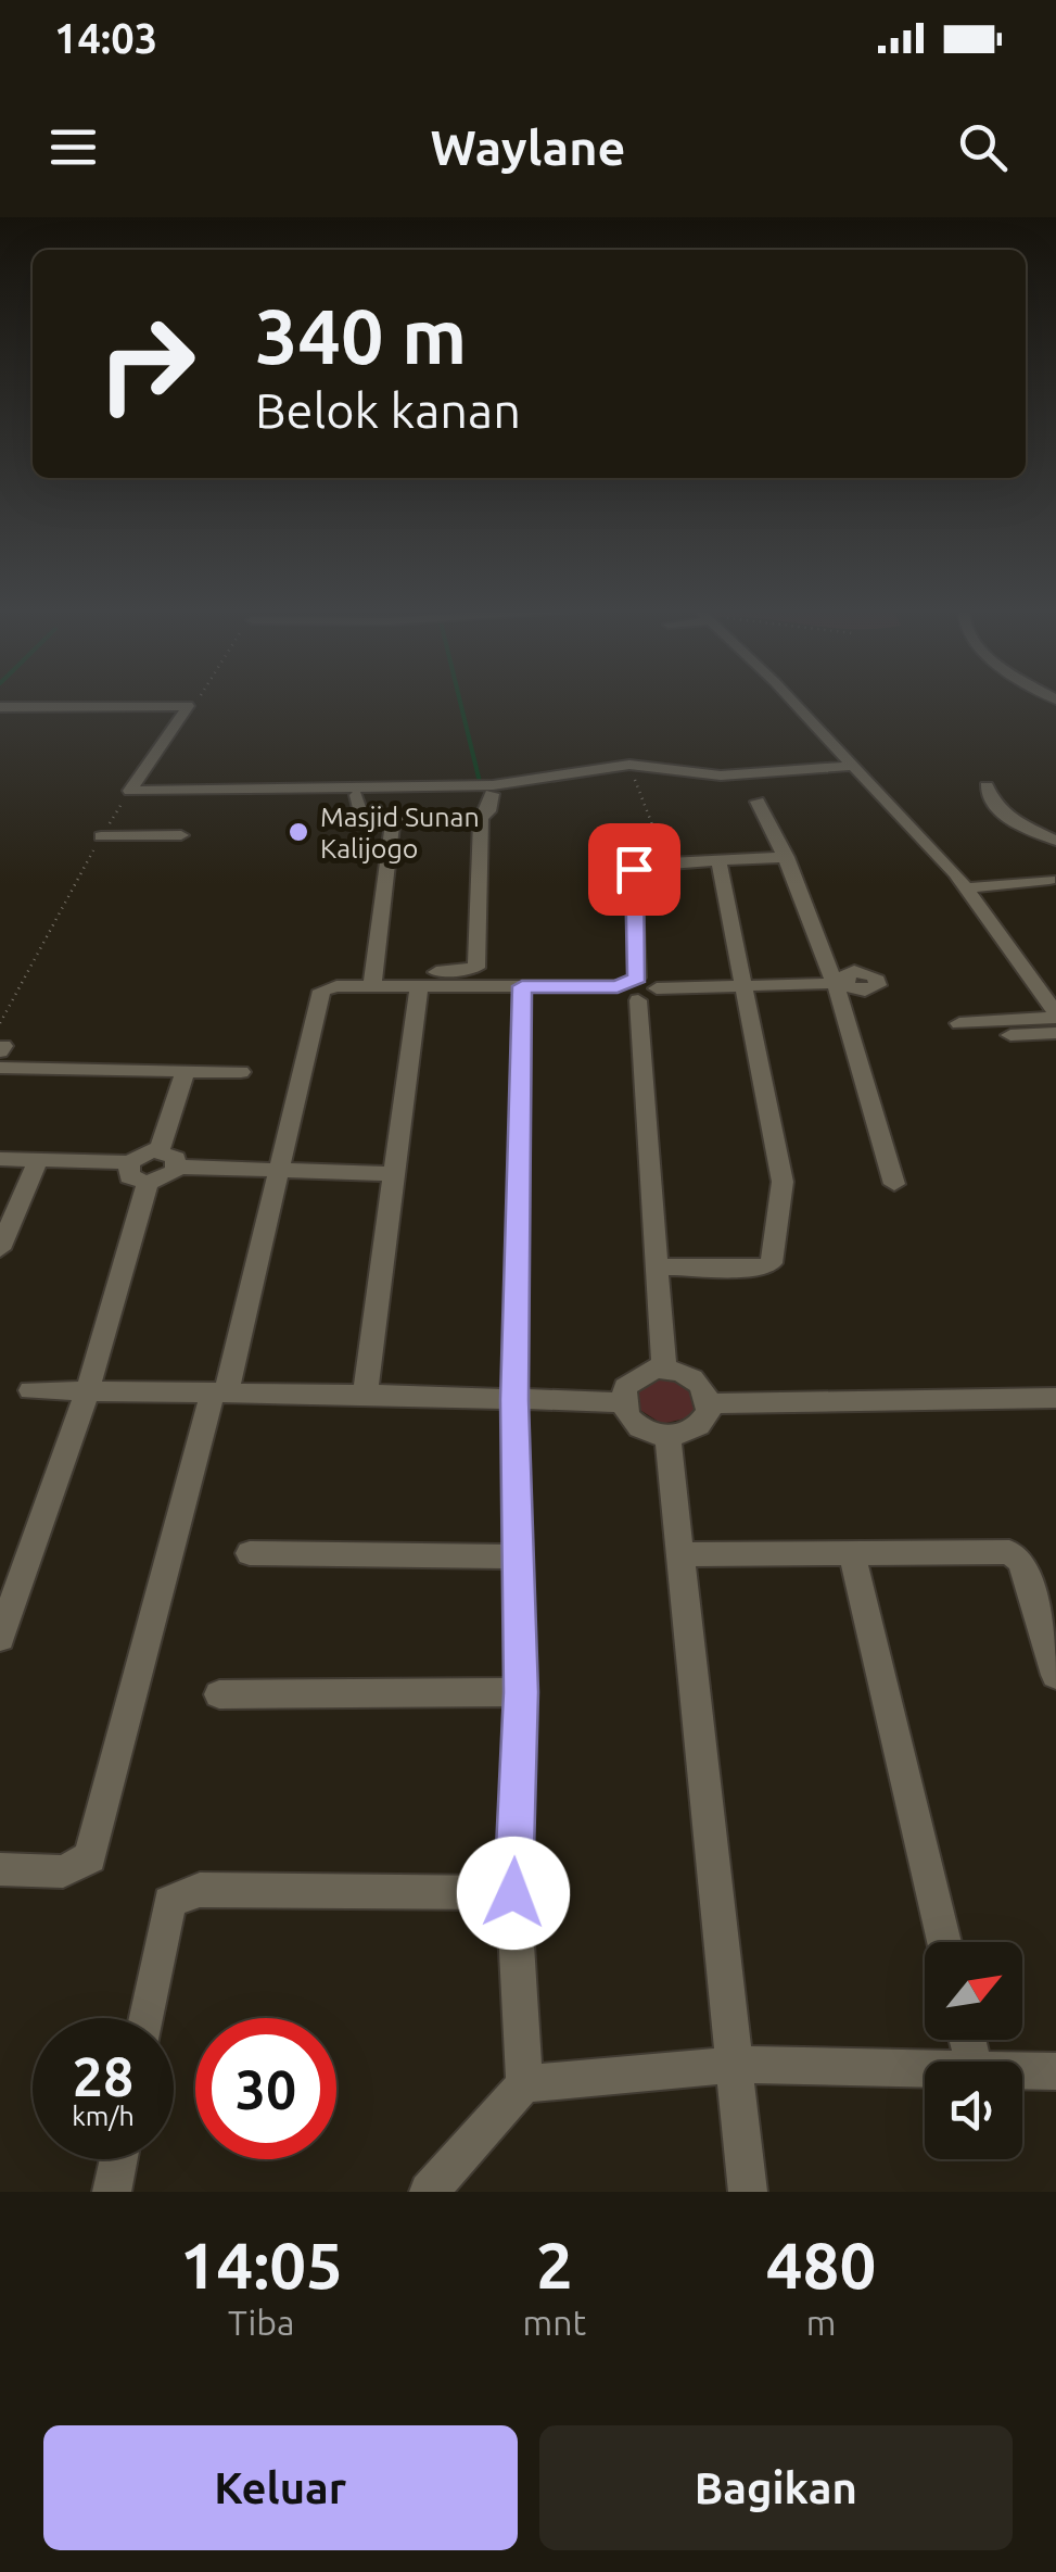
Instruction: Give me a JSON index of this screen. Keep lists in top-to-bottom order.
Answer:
{
  "places": ["Masjid Sunan Kalijogo"],
  "north": "top right",
  "page": {
    "status": "14:03",
    "header": "Waylane",
    "turn": ["340 m", "Belok kanan"],
    "speed": "28 km/h",
    "limit": "30",
    "eta": [
      "14:05",
      "Tiba",
      "2",
      "mnt",
      "480",
      "m"
    ],
    "buttons": ["Keluar", "Bagikan"]
  }
}
